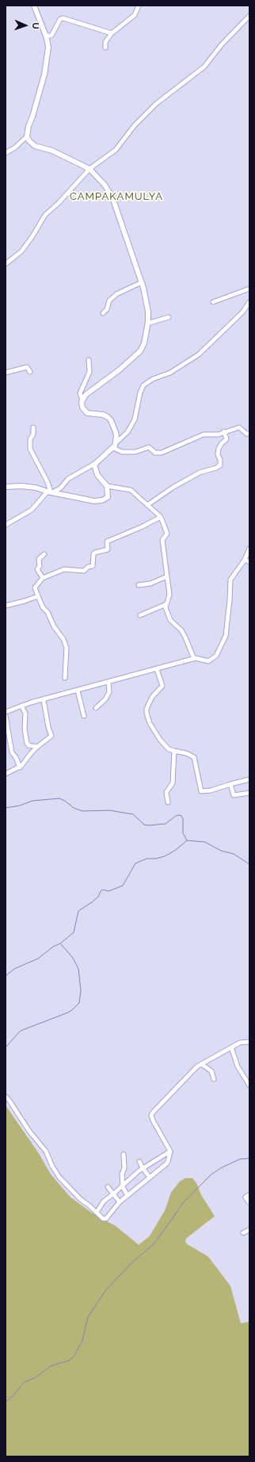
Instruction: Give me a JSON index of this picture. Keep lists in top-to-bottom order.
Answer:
{
  "districts": ["CAMPAKAMULYA"],
  "north": "right"
}
